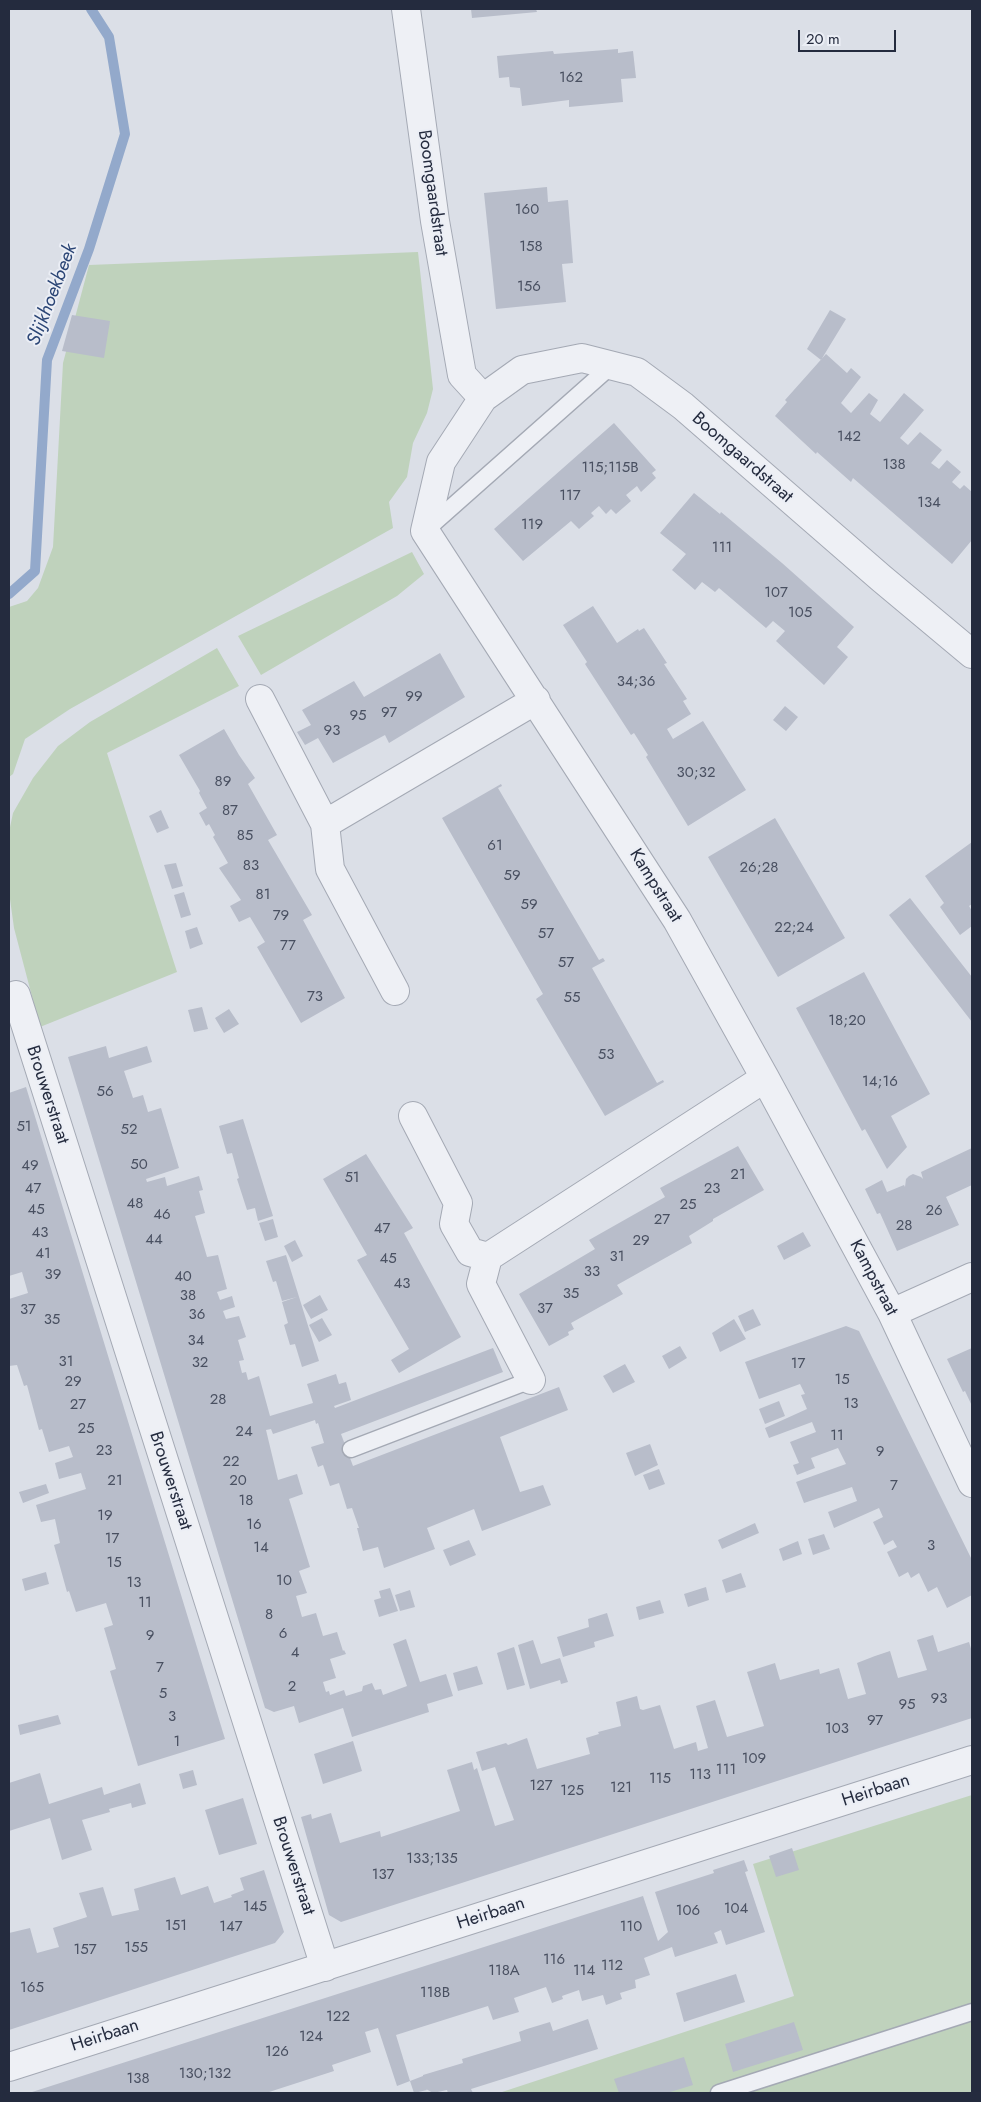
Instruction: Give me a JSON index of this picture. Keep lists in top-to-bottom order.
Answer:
{
  "streets": {
    "street": [
      "Boomgaardstraat",
      "Kampstraat",
      "Brouwerstraat",
      "Heirbaan"
    ]
  },
  "crossings": [
    ["Boomgaardstraat", "Kampstraat"],
    ["Brouwerstraat", "Heirbaan"]
  ],
  "water": ["Slijkhoekbeek"],
  "house_numbers": [
    "162",
    "160",
    "158",
    "156",
    "142",
    "138",
    "115;115B",
    "117",
    "134",
    "119",
    "111",
    "107",
    "105",
    "34;36",
    "99",
    "97",
    "95",
    "93",
    "30;32",
    "89",
    "87",
    "85",
    "61",
    "83",
    "26;28",
    "59",
    "81",
    "59",
    "79",
    "22;24",
    "57",
    "77",
    "57",
    "73",
    "55",
    "18;20",
    "53",
    "14;16",
    "56",
    "51",
    "52",
    "50",
    "49",
    "21",
    "51",
    "47",
    "23",
    "48",
    "25",
    "45",
    "26",
    "46",
    "27",
    "28",
    "47",
    "43",
    "44",
    "29",
    "41",
    "31",
    "45",
    "33",
    "39",
    "40",
    "43",
    "35",
    "38",
    "37",
    "37",
    "36",
    "35",
    "34",
    "31",
    "32",
    "17",
    "15",
    "29",
    "28",
    "13",
    "27",
    "25",
    "24",
    "11",
    "23",
    "9",
    "22",
    "21",
    "20",
    "7",
    "18",
    "19",
    "16",
    "17",
    "3",
    "14",
    "15",
    "10",
    "13",
    "11",
    "8",
    "6",
    "9",
    "4",
    "7",
    "2",
    "5",
    "93",
    "95",
    "3",
    "97",
    "103",
    "1",
    "109",
    "111",
    "113",
    "115",
    "127",
    "121",
    "125",
    "133;135",
    "137",
    "145",
    "104",
    "106",
    "151",
    "147",
    "110",
    "155",
    "157",
    "116",
    "112",
    "118A",
    "114",
    "165",
    "118B",
    "122",
    "124",
    "126",
    "130;132",
    "138"
  ],
  "scale_bar": "20 m"
}
